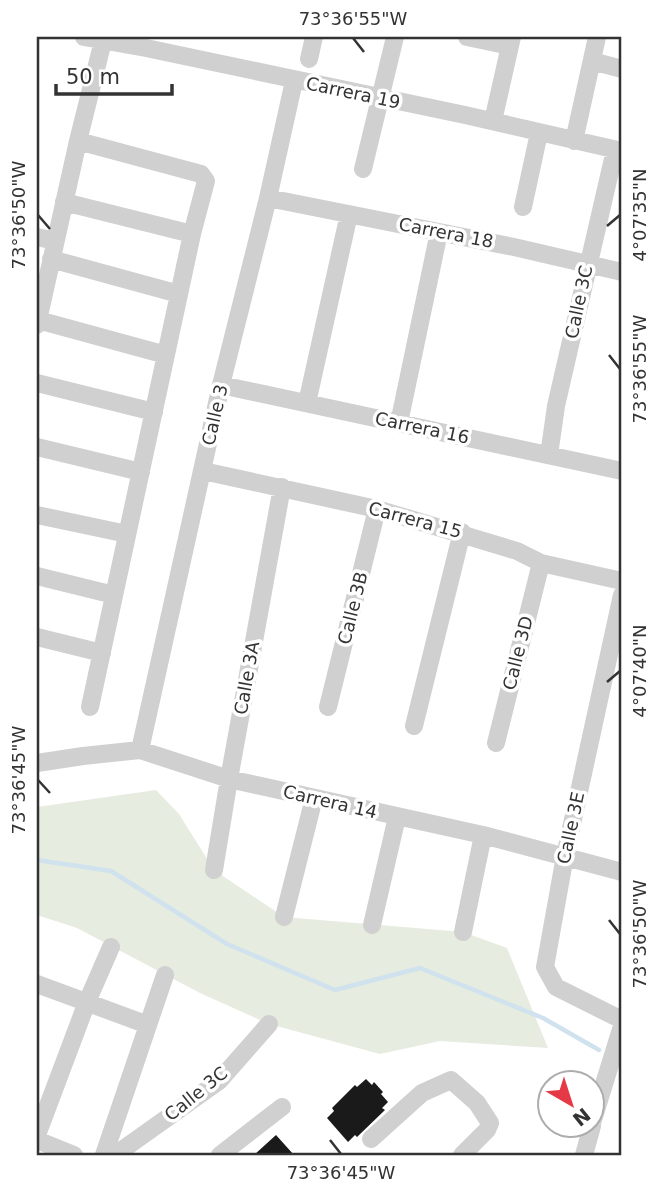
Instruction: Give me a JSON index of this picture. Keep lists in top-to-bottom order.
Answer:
{
  "streets": {
    "street": [
      "Carrera 19",
      "Carrera 18",
      "Calle 3C",
      "Calle 3",
      "Carrera 16",
      "Carrera 15",
      "Calle 3B",
      "Calle 3D",
      "Calle 3A",
      "Carrera 14",
      "Calle 3E"
    ]
  },
  "crossings": [
    ["Carrera 19", "Calle 3C"],
    ["Carrera 19", "Calle 3"],
    ["Carrera 18", "Calle 3C"],
    ["Carrera 18", "Calle 3"],
    ["Calle 3C", "Carrera 16"],
    ["Calle 3", "Carrera 16"],
    ["Calle 3", "Carrera 15"],
    ["Calle 3", "Carrera 14"],
    ["Carrera 15", "Calle 3B"],
    ["Carrera 15", "Calle 3D"],
    ["Carrera 15", "Calle 3A"],
    ["Calle 3A", "Carrera 14"],
    ["Carrera 14", "Calle 3E"]
  ],
  "scale_bar": "50 m",
  "north": "bottom right",
  "coordinates": [
    "73°36'55\"W",
    "73°36'50\"W",
    "4°07'35\"N",
    "4°07'40\"N",
    "73°36'45\"W"
  ]
}
